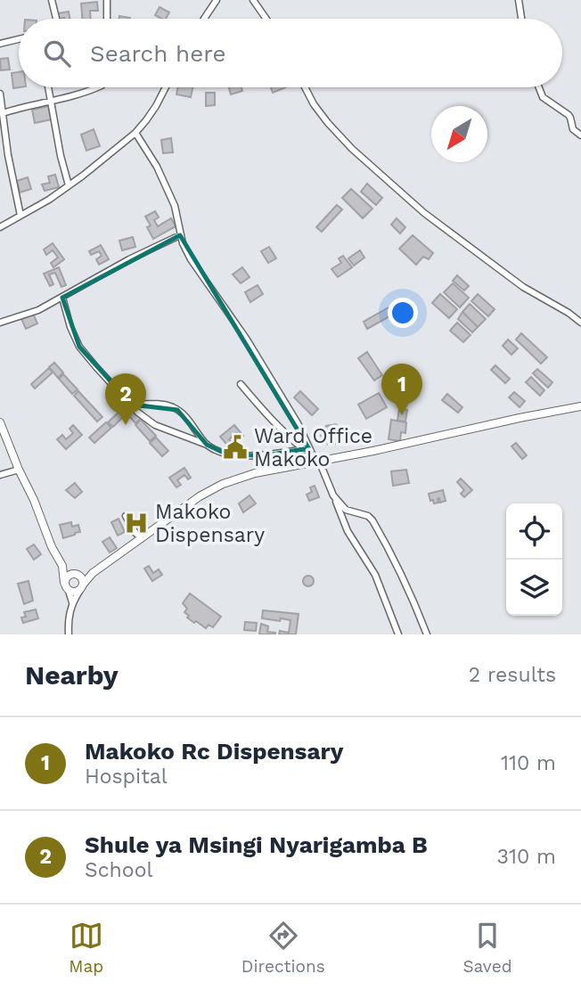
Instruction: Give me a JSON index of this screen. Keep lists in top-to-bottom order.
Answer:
{
  "places": {
    "public building": ["Ward Office Makoko"],
    "hospital": ["Makoko Dispensary"]
  },
  "north": "bottom left",
  "page": {
    "search": "Search here",
    "pins": ["1", "2"],
    "heading": ["Nearby", "2 results"],
    "list": [
      {
        "mark": "1",
        "name": "Makoko Rc Dispensary",
        "note": "Hospital",
        "value": "110 m"
      },
      {
        "mark": "2",
        "name": "Shule ya Msingi Nyarigamba B",
        "note": "School",
        "value": "310 m"
      }
    ],
    "nav": ["Map", "Directions", "Saved"]
  }
}
